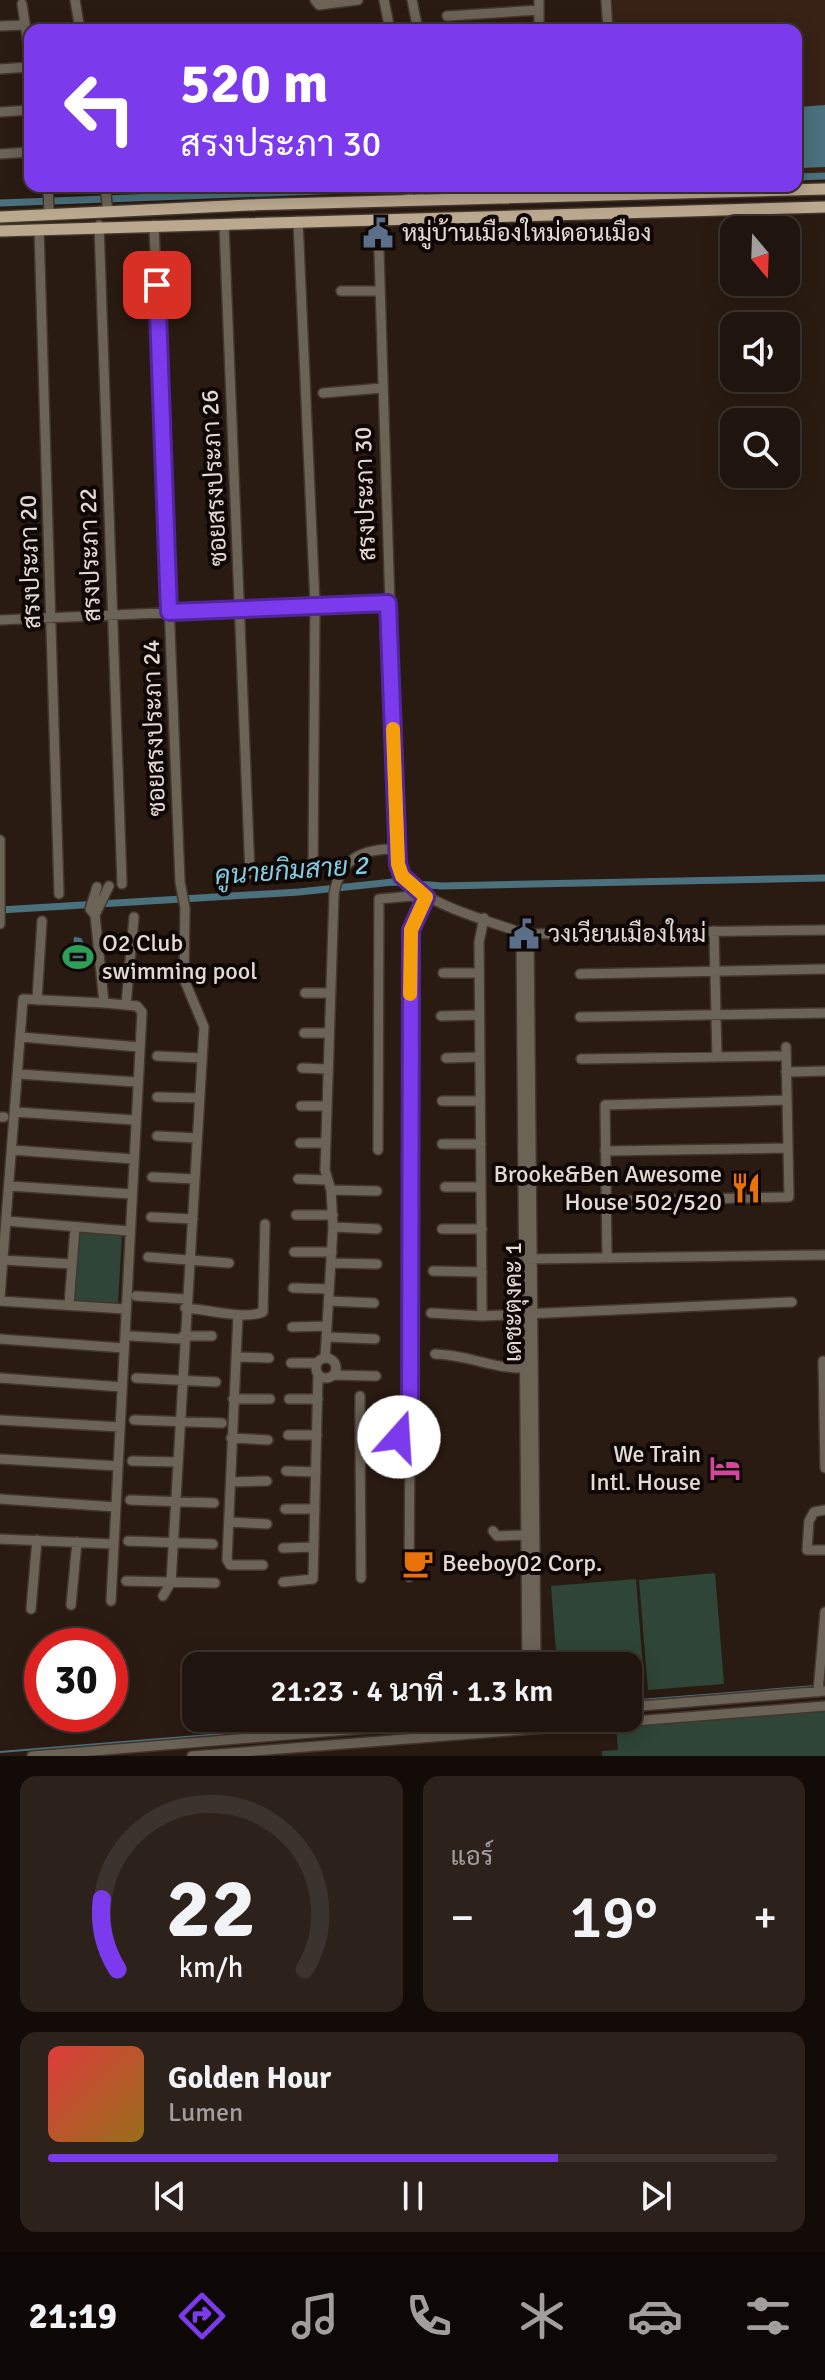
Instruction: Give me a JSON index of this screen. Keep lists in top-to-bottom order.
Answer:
{
  "streets": {
    "street": [
      "ซอยสรงประภา 26",
      "สรงประภา 30",
      "สรงประภา 22",
      "สรงประภา 20",
      "ซอยสรงประภา 24",
      "เดชะตุงคะ 1"
    ]
  },
  "crossings": [
    ["สรงประภา 30", "เดชะตุงคะ 1"]
  ],
  "water": ["คูนายกิมสาย 2"],
  "places": {
    "public building": ["หมู่บ้านเมืองใหม่ดอนเมือง", "วงเวียนเมืองใหม่"],
    "sports": ["O2 Club swimming pool"],
    "restaurant": ["Brooke&Ben Awesome House 502/520"],
    "hotel": ["We Train Intl. House"],
    "cafe": ["Beeboy02 Corp."]
  },
  "north": "bottom",
  "page": {
    "turn": ["520 m", "สรงประภา 30"],
    "limit": "30",
    "trip": "21:23 · 4 นาที · 1.3 km",
    "tile": "แอร์",
    "heat": ["−", "19°", "+"],
    "song": ["Golden Hour", "Lumen"],
    "tabs": "21:19",
    "gauge": ["22", "km/h"]
  }
}
